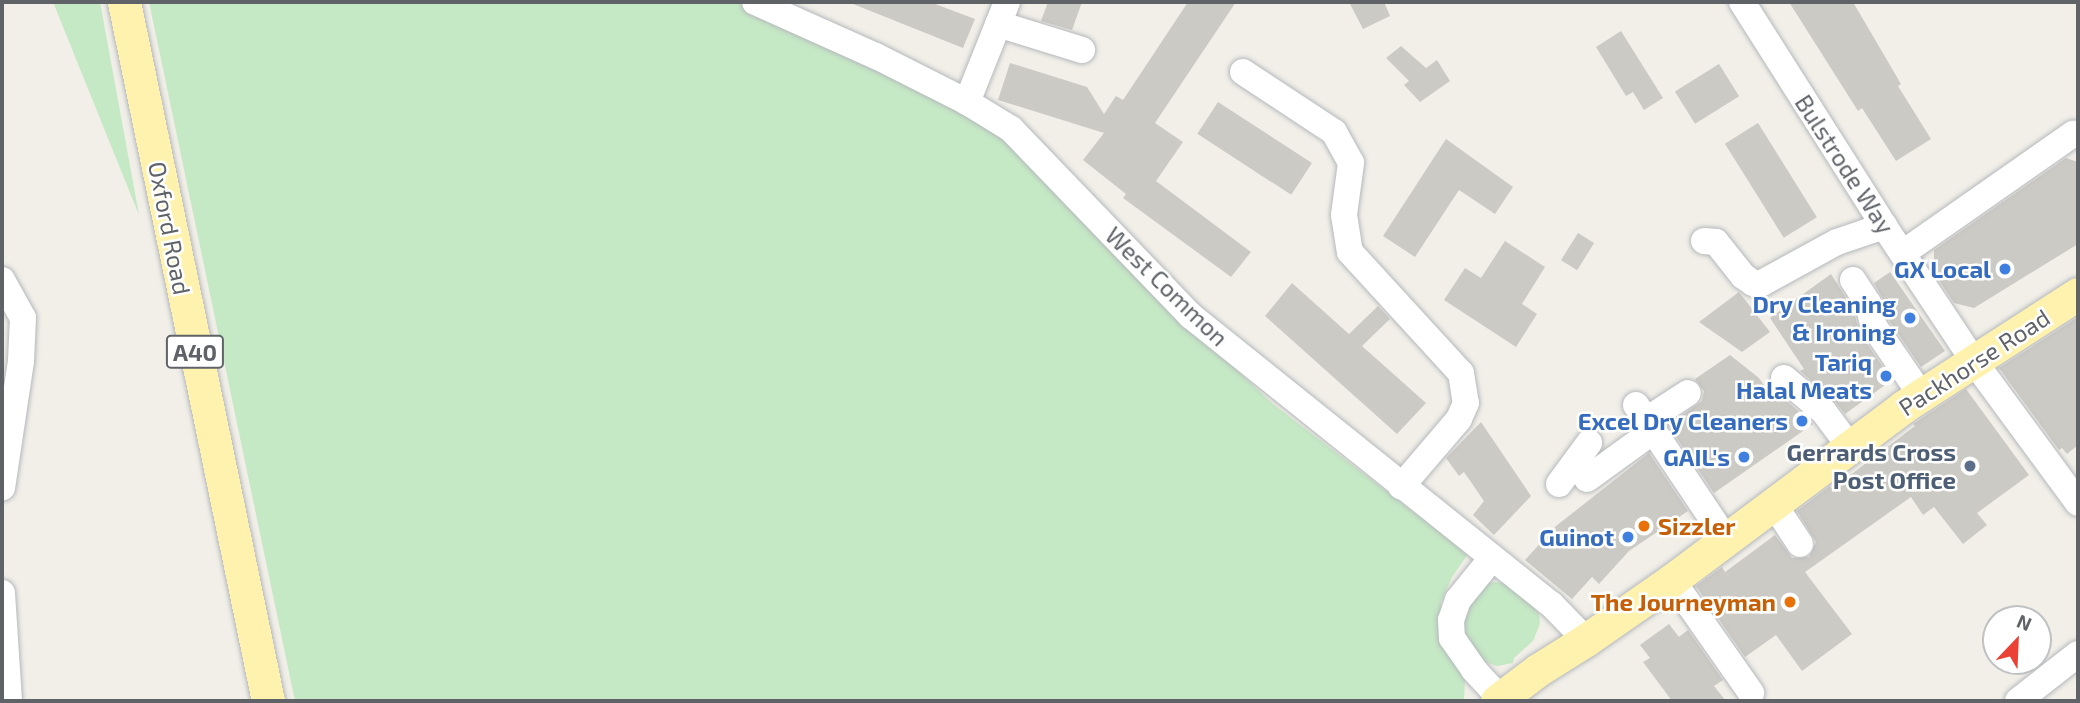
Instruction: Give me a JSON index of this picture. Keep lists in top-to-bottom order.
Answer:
{
  "streets": {
    "main road": ["Oxford Road", "A40", "Packhorse Road"],
    "street": ["Bulstrode Way", "West Common"]
  },
  "crossings": [
    ["Bulstrode Way", "Packhorse Road"],
    ["West Common", "Packhorse Road"]
  ],
  "places": [
    "GX Local",
    "Dry Cleaning & Ironing",
    "Tariq Halal Meats",
    "Excel Dry Cleaners",
    "GAIL's",
    "Gerrards Cross Post Office",
    "Sizzler",
    "Guinot",
    "The Journeyman"
  ],
  "north": "top right"
}
